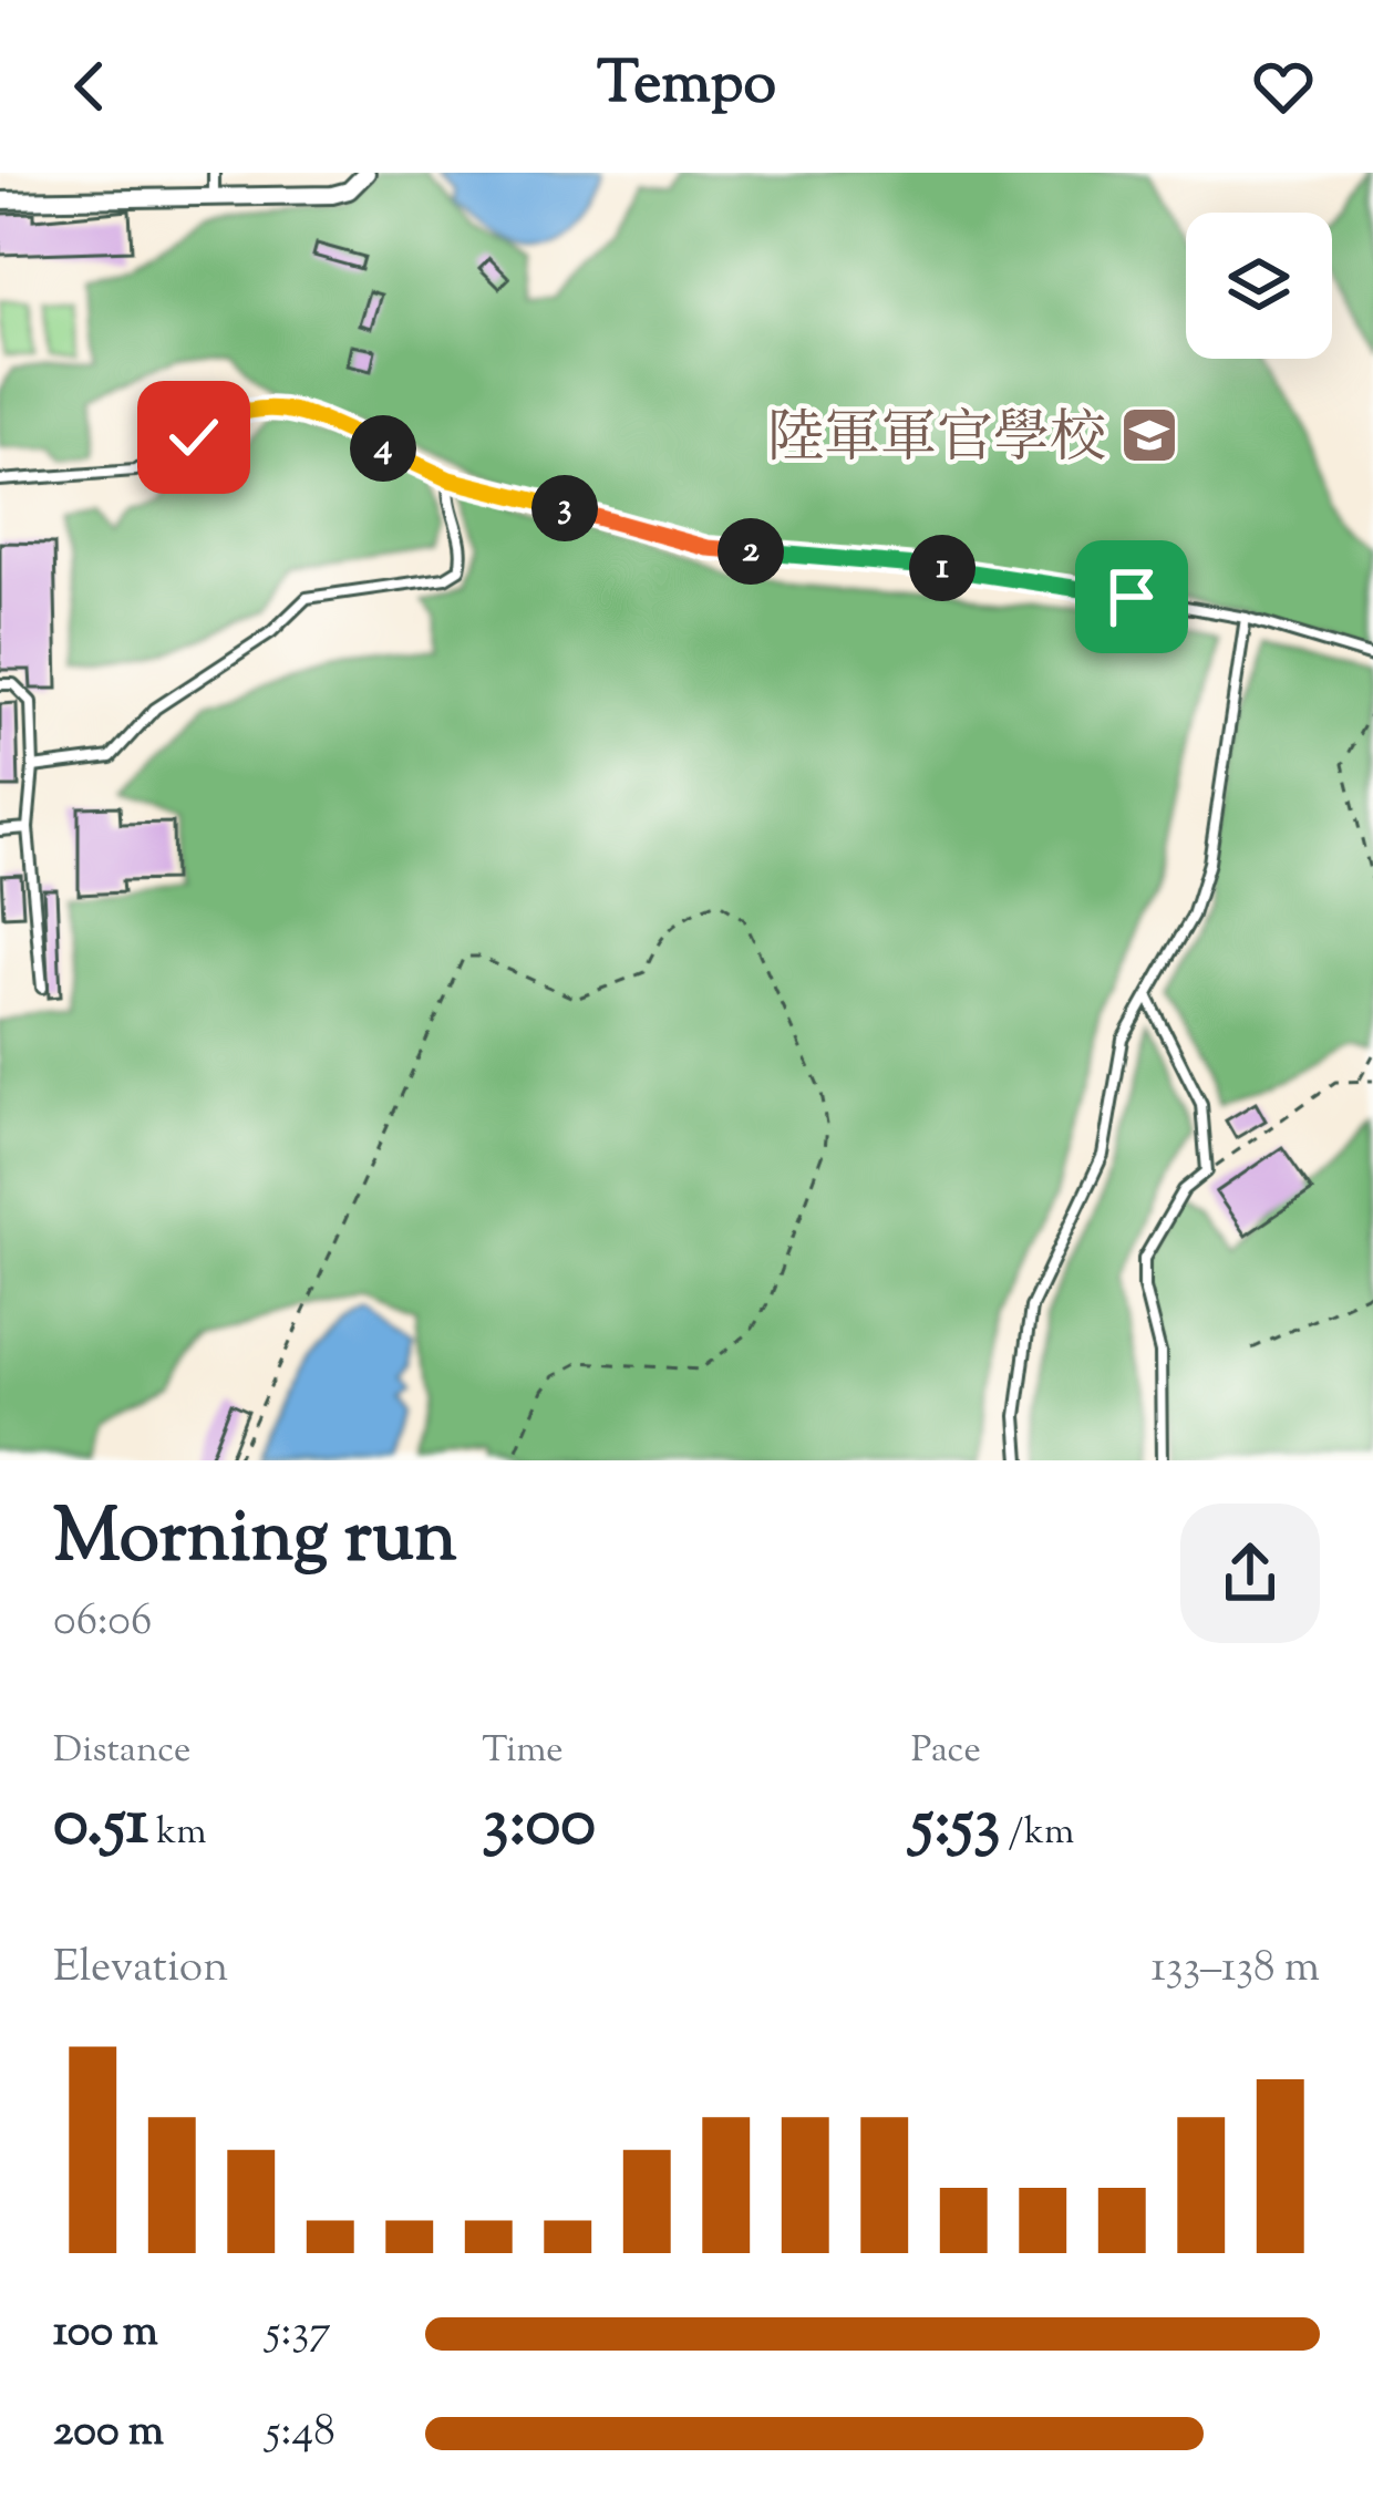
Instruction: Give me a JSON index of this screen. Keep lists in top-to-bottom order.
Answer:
{
  "places": {
    "school or university": ["陸軍軍官學校"]
  },
  "page": {
    "header": "Tempo",
    "pins": [
      "4",
      "3",
      "2",
      "1"
    ],
    "heading": ["Morning run", "06:06"],
    "stats": [
      ["Distance", "0.51 km"],
      ["Time", "3:00"],
      ["Pace", "5:53 /km"]
    ],
    "chart": ["Elevation", "133–138 m"],
    "list": [
      {
        "name": "100 m",
        "note": "5:37"
      },
      {
        "name": "200 m",
        "note": "5:48"
      }
    ]
  }
}
